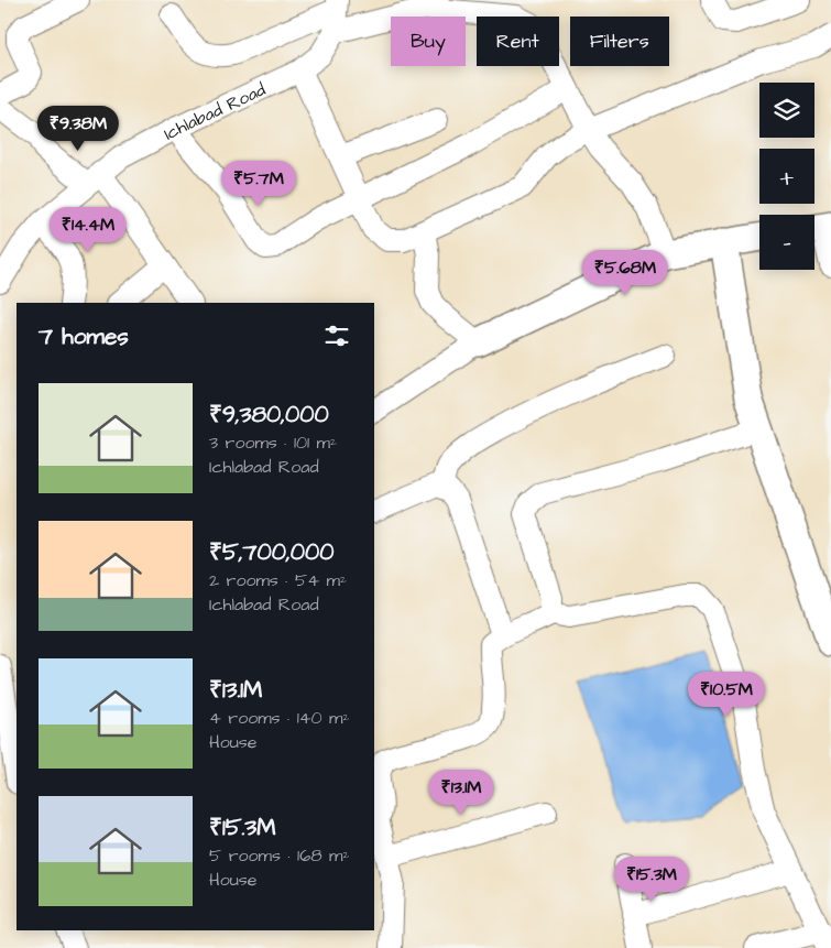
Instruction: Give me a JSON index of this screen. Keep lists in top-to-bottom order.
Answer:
{
  "streets": {
    "street": ["Ichlabad Road"]
  },
  "page": {
    "chip": ["Buy", "Rent", "Filters"],
    "map_buttons": ["+", "−"],
    "price": [
      "₹9.38M",
      "₹5.7M",
      "₹14.4M",
      "₹5.68M",
      "₹10.5M",
      "₹13.1M",
      "₹15.3M"
    ],
    "heading": "7 homes",
    "list": [
      {
        "name": "₹9,380,000",
        "note": "3 rooms · 101 m² · Ichlabad Road"
      },
      {
        "name": "₹5,700,000",
        "note": "2 rooms · 54 m² · Ichlabad Road"
      },
      {
        "name": "₹13.1M",
        "note": "4 rooms · 140 m² · House"
      },
      {
        "name": "₹15.3M",
        "note": "5 rooms · 168 m² · House"
      }
    ]
  }
}
